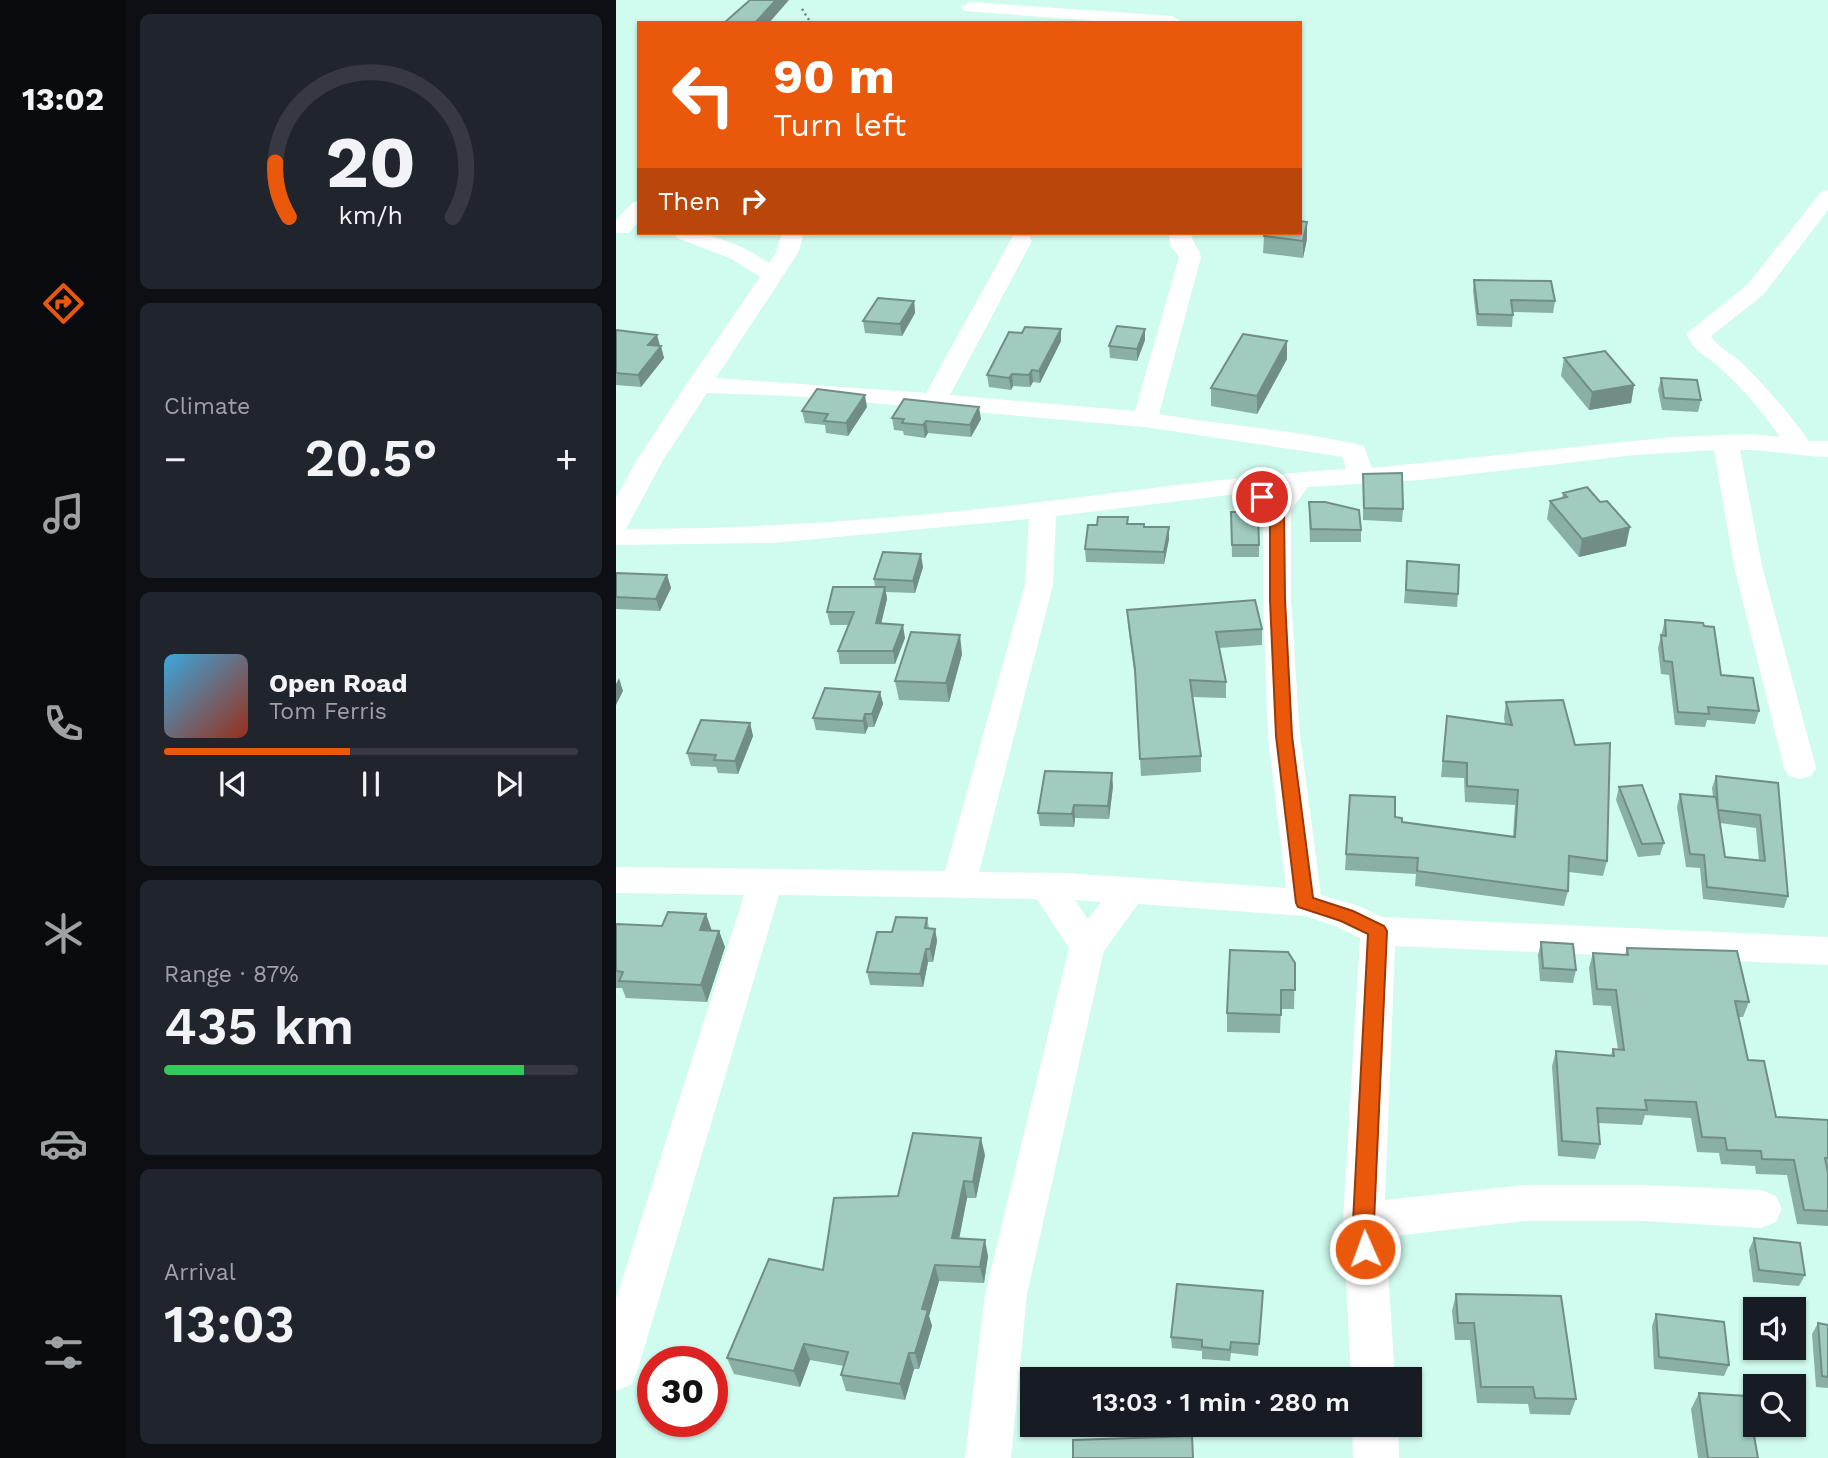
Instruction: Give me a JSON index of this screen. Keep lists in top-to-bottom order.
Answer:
{
  "page": {
    "tabs": "13:02",
    "turn": ["90 m", "Turn left"],
    "then": "Then",
    "tile": [
      "Climate",
      ["Range · 87%", "435 km"],
      ["Arrival", "13:03"]
    ],
    "heat": ["−", "20.5°", "+"],
    "song": ["Open Road", "Tom Ferris"],
    "limit": "30",
    "trip": "13:03 · 1 min · 280 m",
    "gauge": ["20", "km/h"]
  }
}
